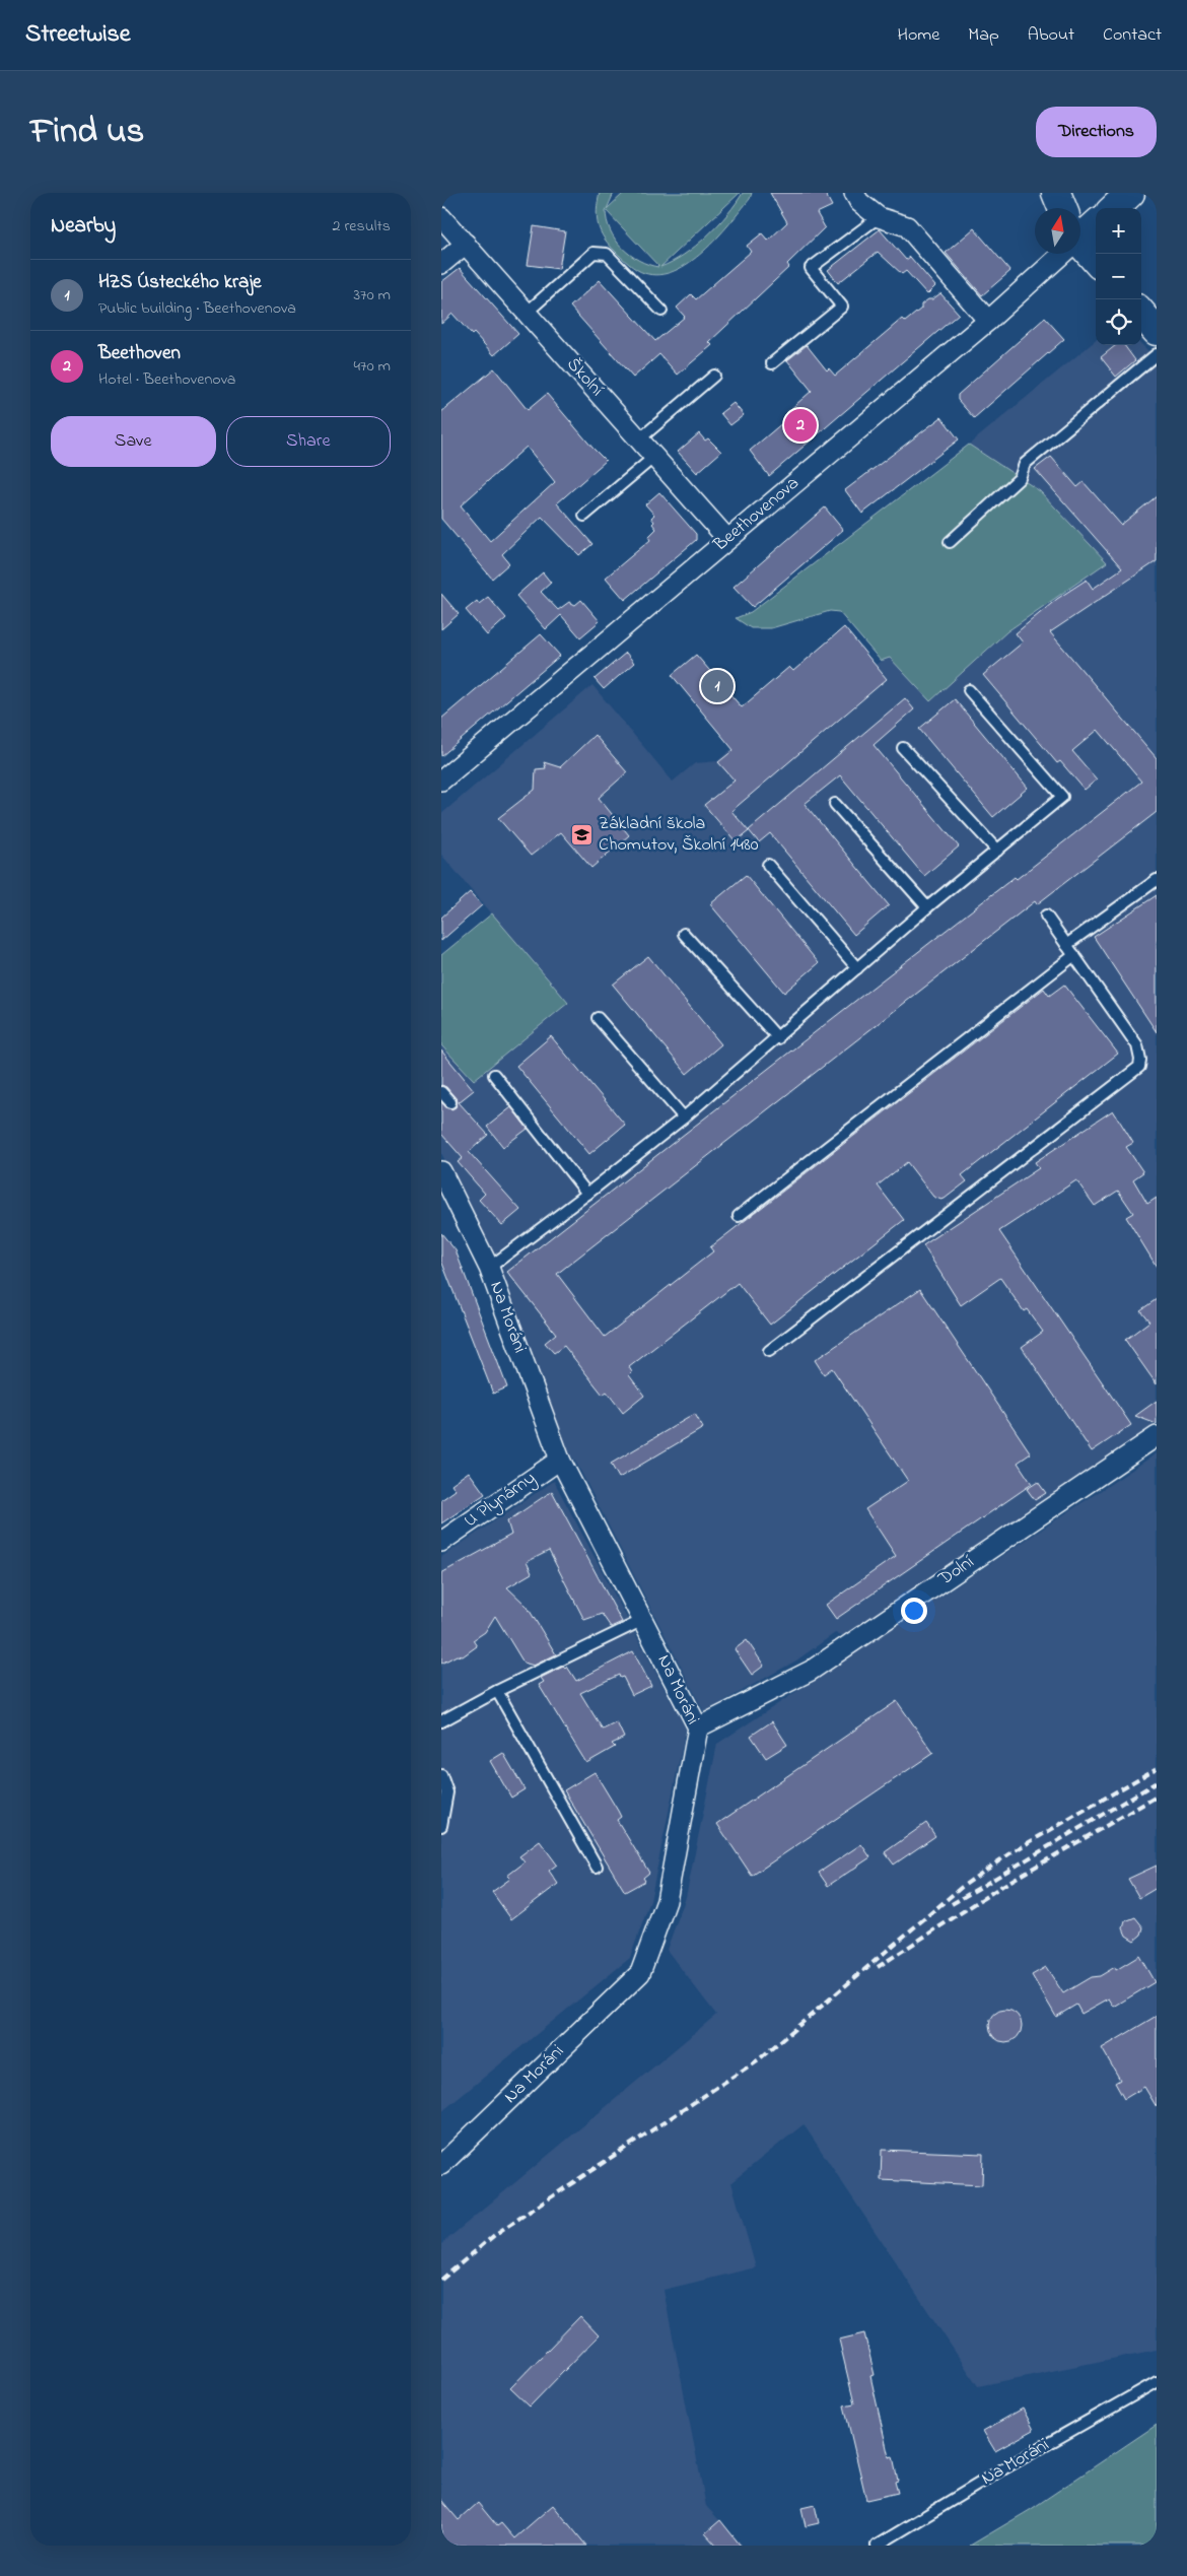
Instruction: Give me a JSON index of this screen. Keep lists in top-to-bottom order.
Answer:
{
  "streets": {
    "street": [
      "Školní",
      "Beethovenova",
      "Na Moráni",
      "U Plynárny",
      "Dolní"
    ]
  },
  "crossings": [
    ["Školní", "Beethovenova"],
    ["Na Moráni", "U Plynárny"],
    ["Na Moráni", "Dolní"]
  ],
  "places": {
    "school or university": ["Základní škola Chomutov, Školní 1480"]
  },
  "north": "top",
  "page": {
    "header": "Streetwise",
    "nav": [
      "Home",
      "Map",
      "About",
      "Contact"
    ],
    "title": "Find us",
    "buttons": [
      "Directions",
      ["Save", "Share"]
    ],
    "heading": ["Nearby", "2 results"],
    "map_buttons": ["+", "−"],
    "list": [
      {
        "mark": "1",
        "name": "HZS Ústeckého kraje",
        "note": "Public building · Beethovenova",
        "value": "370 m"
      },
      {
        "mark": "2",
        "name": "Beethoven",
        "note": "Hotel · Beethovenova",
        "value": "470 m"
      }
    ],
    "pins": ["2", "1"]
  }
}
